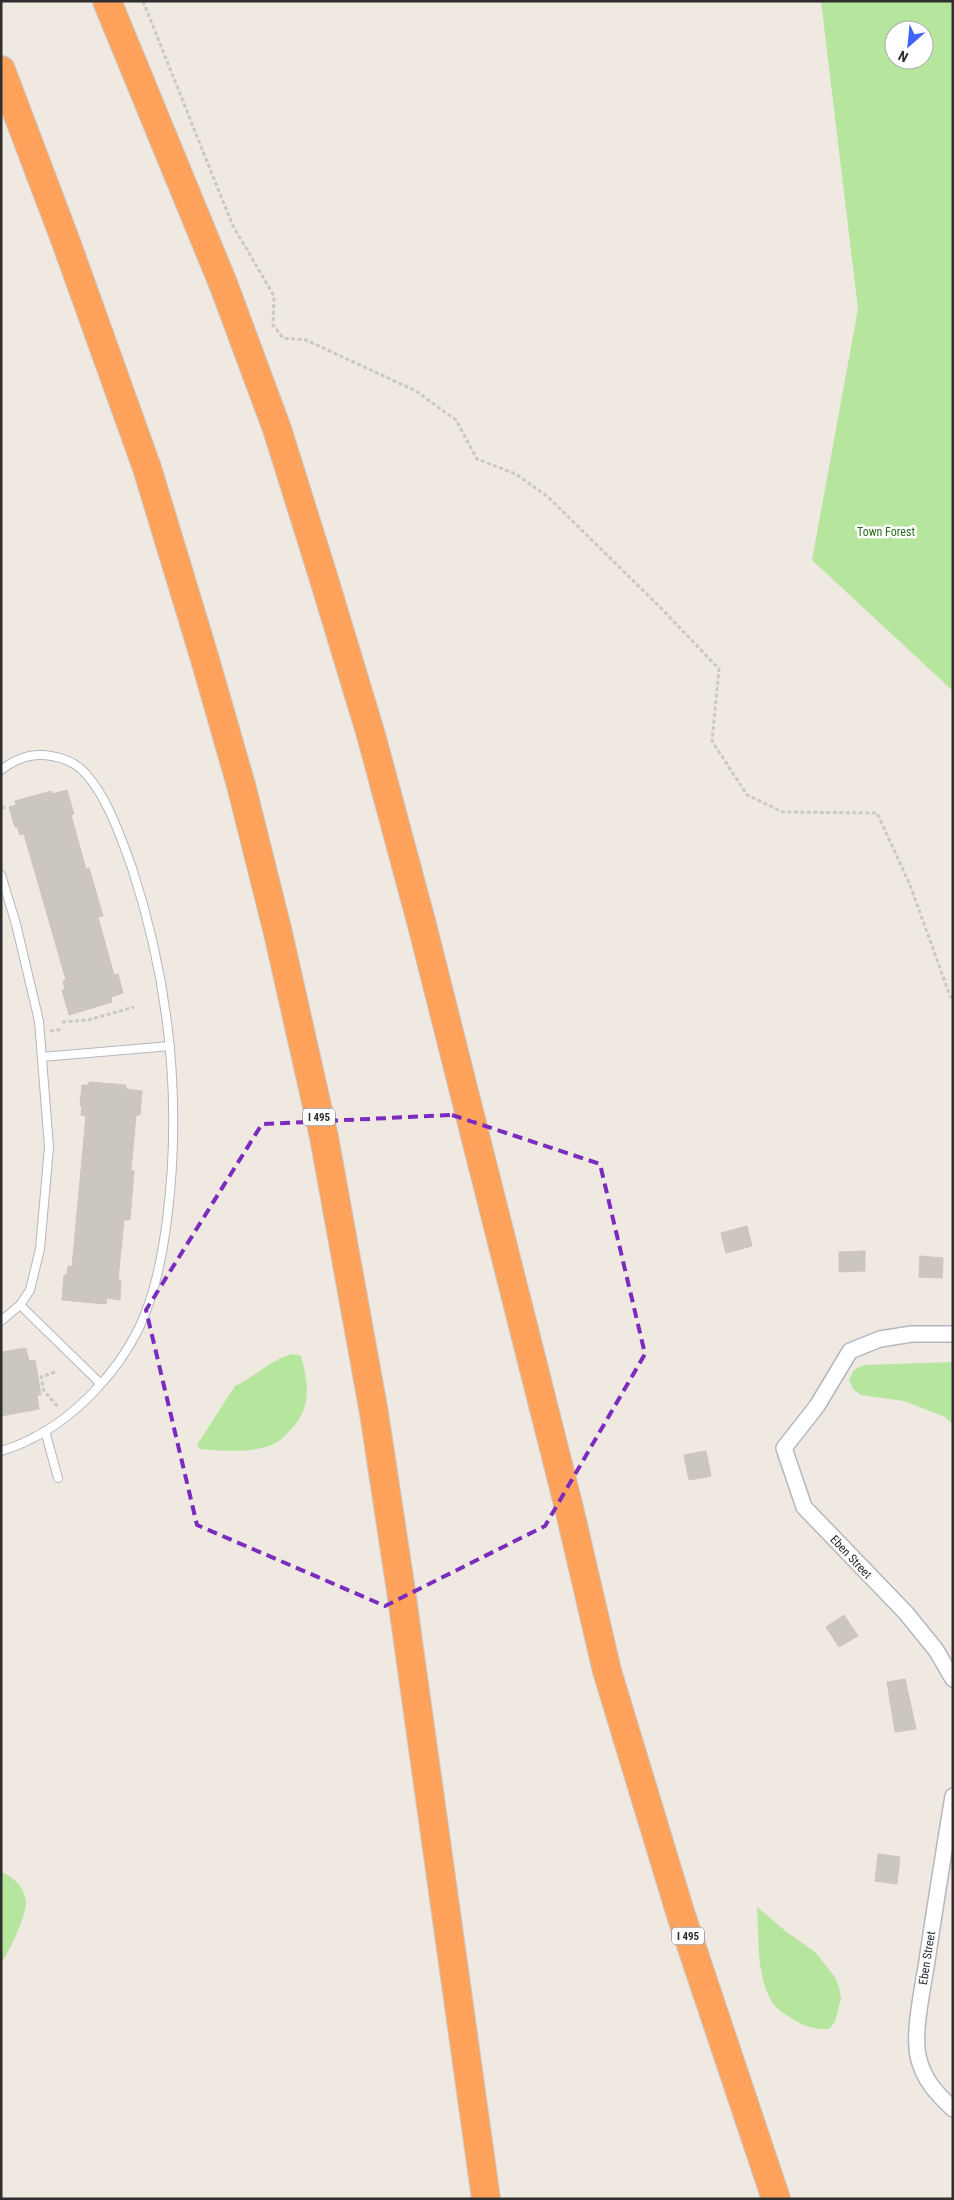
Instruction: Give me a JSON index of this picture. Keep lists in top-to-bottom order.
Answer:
{
  "streets": {
    "highway": ["I 495"],
    "street": ["Eben Street"]
  },
  "parks": ["Town Forest"],
  "north": "bottom left"
}
